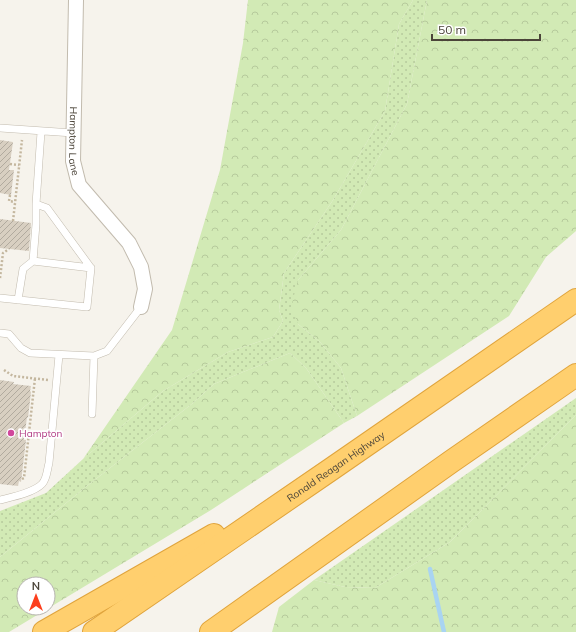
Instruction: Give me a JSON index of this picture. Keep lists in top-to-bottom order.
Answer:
{
  "streets": {
    "highway": ["Ronald Reagan Highway"],
    "street": ["Hampton Lane"]
  },
  "places": ["Hampton"],
  "scale_bar": "50 m",
  "north": "top"
}
